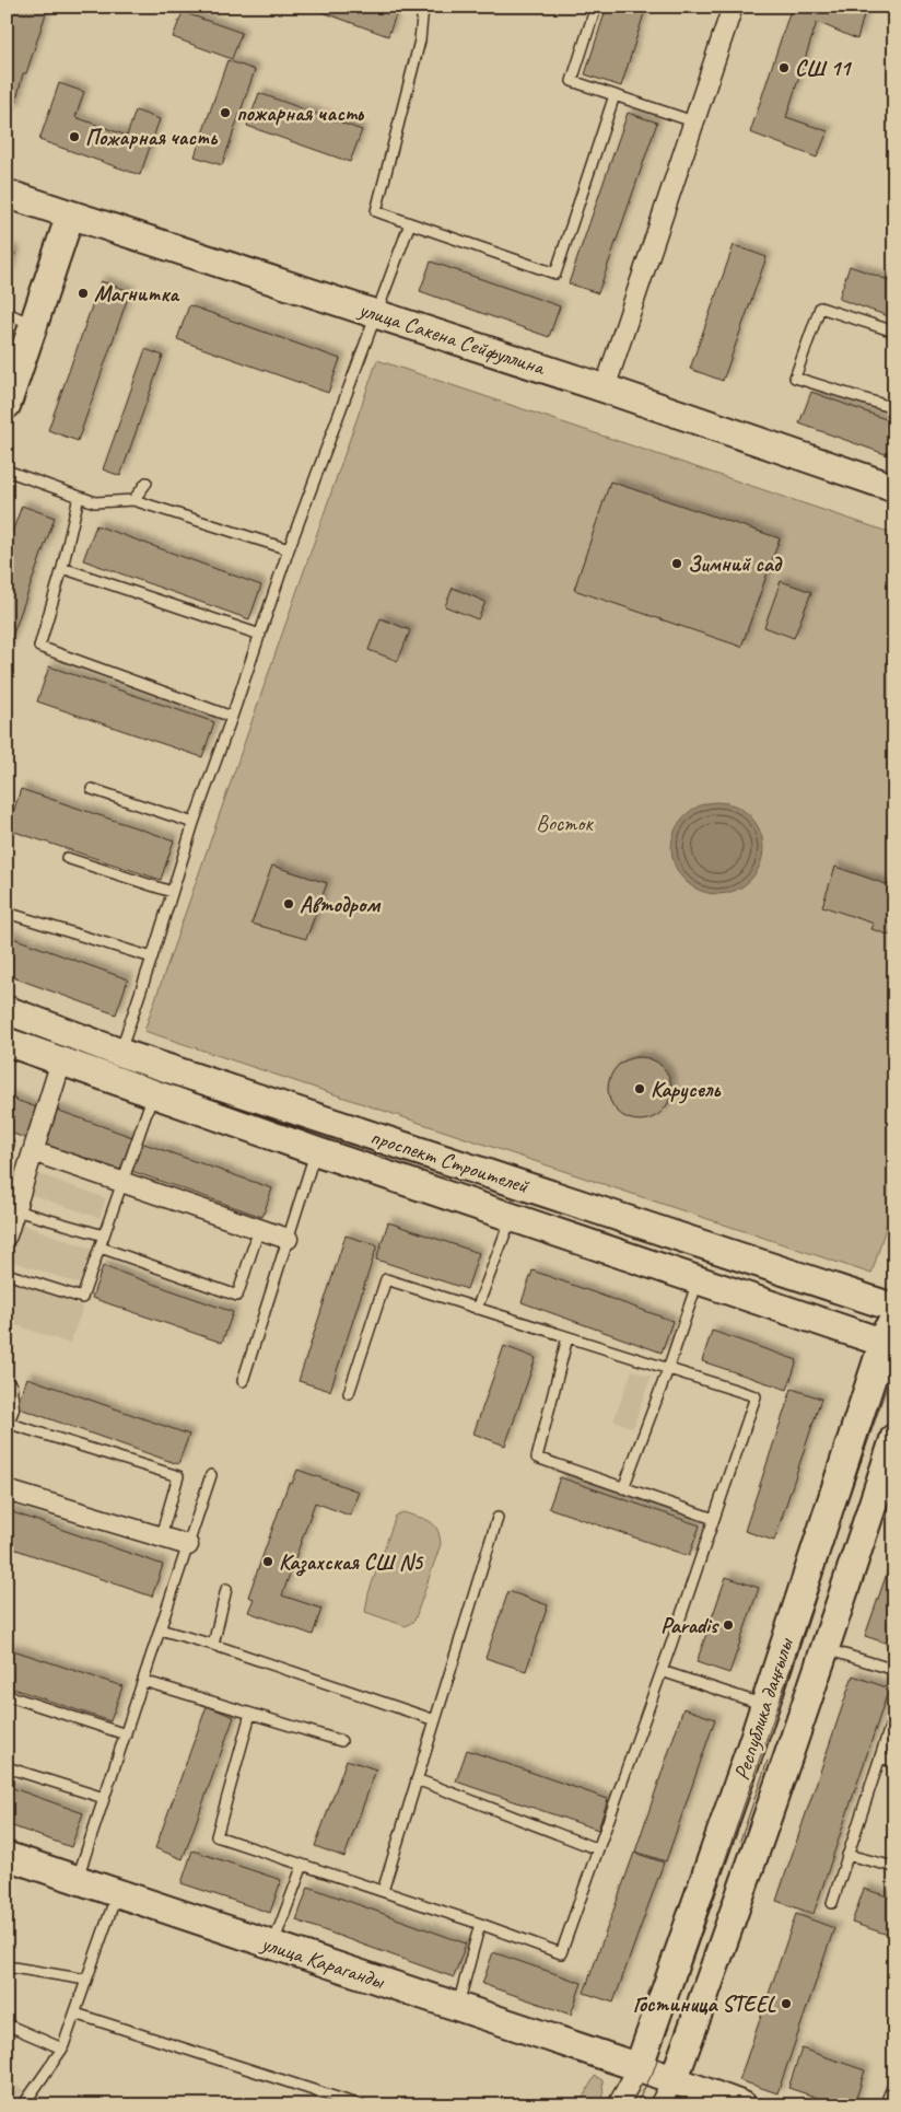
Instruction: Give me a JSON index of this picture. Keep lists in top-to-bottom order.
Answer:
{
  "streets": {
    "street": [
      "улица Сакена Сейфуллина",
      "проспект Строителей",
      "Республика даңғылы",
      "улица Караганды"
    ]
  },
  "crossings": [
    ["проспект Строителей", "Республика даңғылы"],
    ["Республика даңғылы", "улица Караганды"]
  ],
  "parks": ["Восток"],
  "places": [
    "СШ 11",
    "пожарная часть",
    "Пожарная часть",
    "Магнитка",
    "Зимний сад",
    "Автодром",
    "Карусель",
    "Казахская СШ N5",
    "Paradis",
    "Гостиница STEEL"
  ]
}
